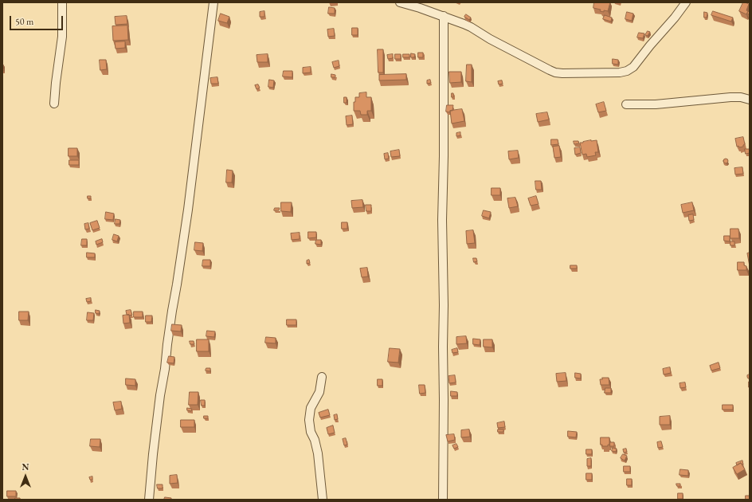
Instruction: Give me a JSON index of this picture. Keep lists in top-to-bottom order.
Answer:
{
  "scale_bar": "50 m",
  "north": "top"
}
